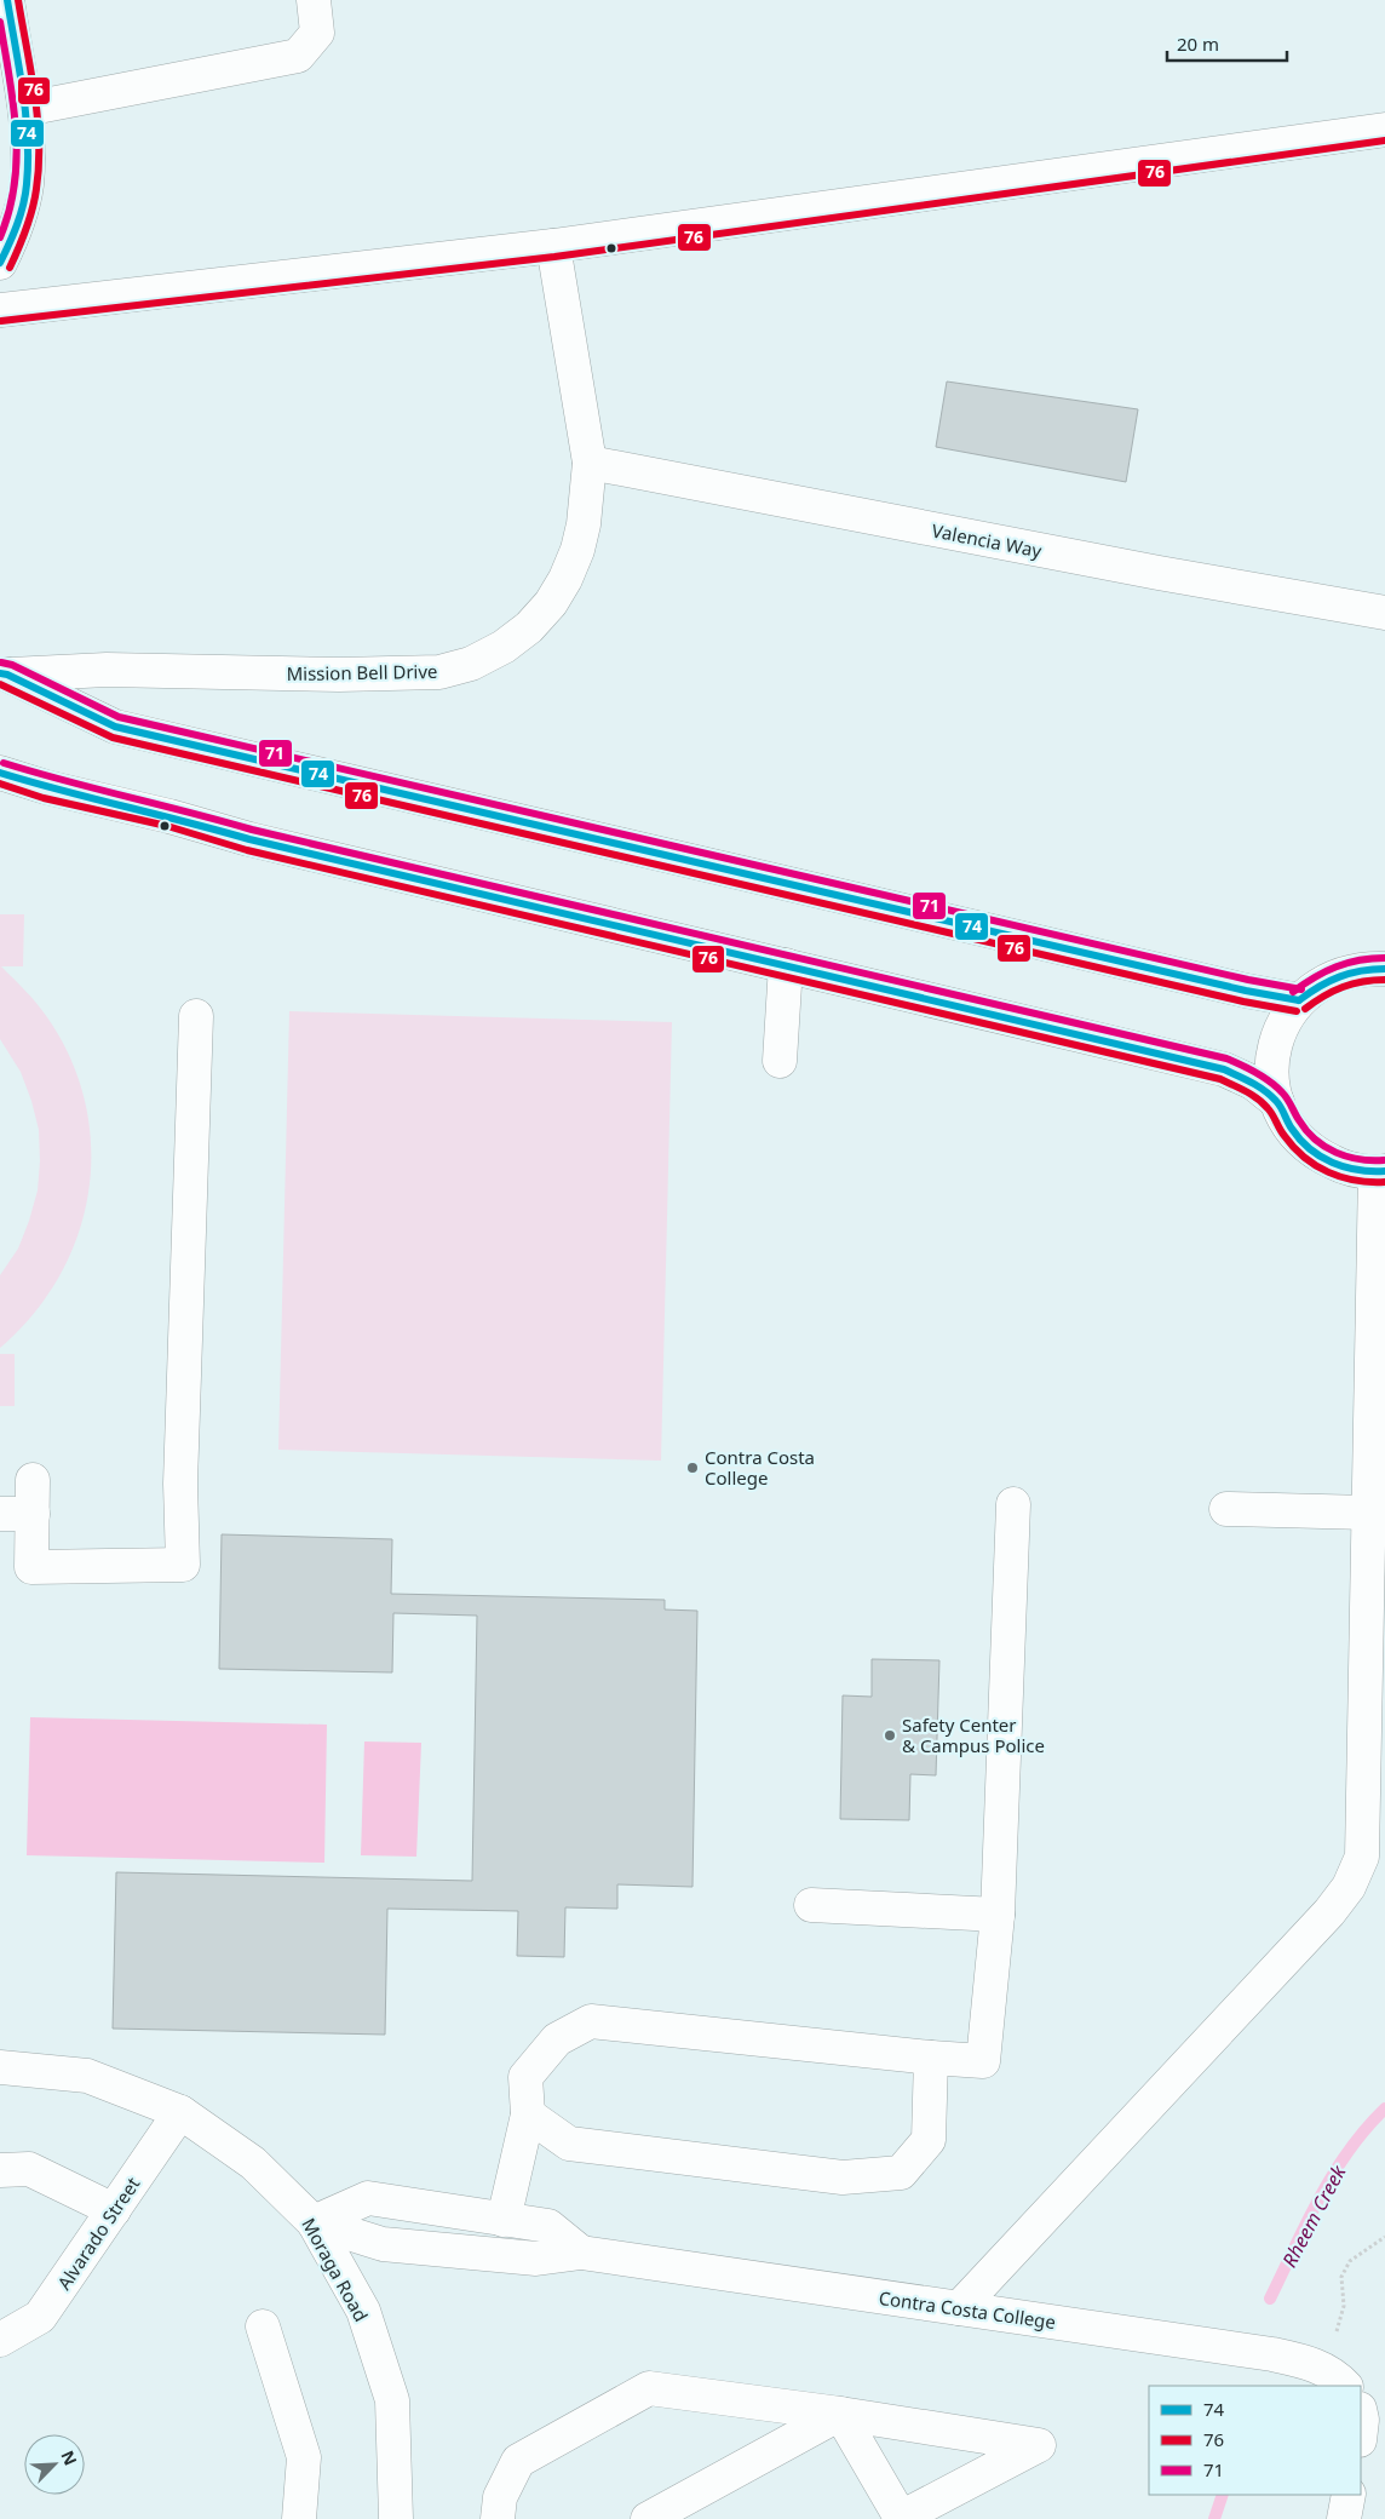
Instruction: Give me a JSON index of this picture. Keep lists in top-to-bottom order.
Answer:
{
  "streets": {
    "street": [
      "Valencia Way",
      "Mission Bell Drive",
      "Alvarado Street",
      "Moraga Road",
      "Contra Costa College"
    ]
  },
  "crossings": [
    ["Valencia Way", "Mission Bell Drive"],
    ["Alvarado Street", "Moraga Road"],
    ["Moraga Road", "Contra Costa College"]
  ],
  "water": ["Rheem Creek"],
  "places": ["Contra Costa College", "Safety Center & Campus Police"],
  "lines": ["transit line 74", "transit line 76", "transit line 71"],
  "legend": ["74", "76", "71"],
  "scale_bar": "20 m",
  "north": "top right"
}
